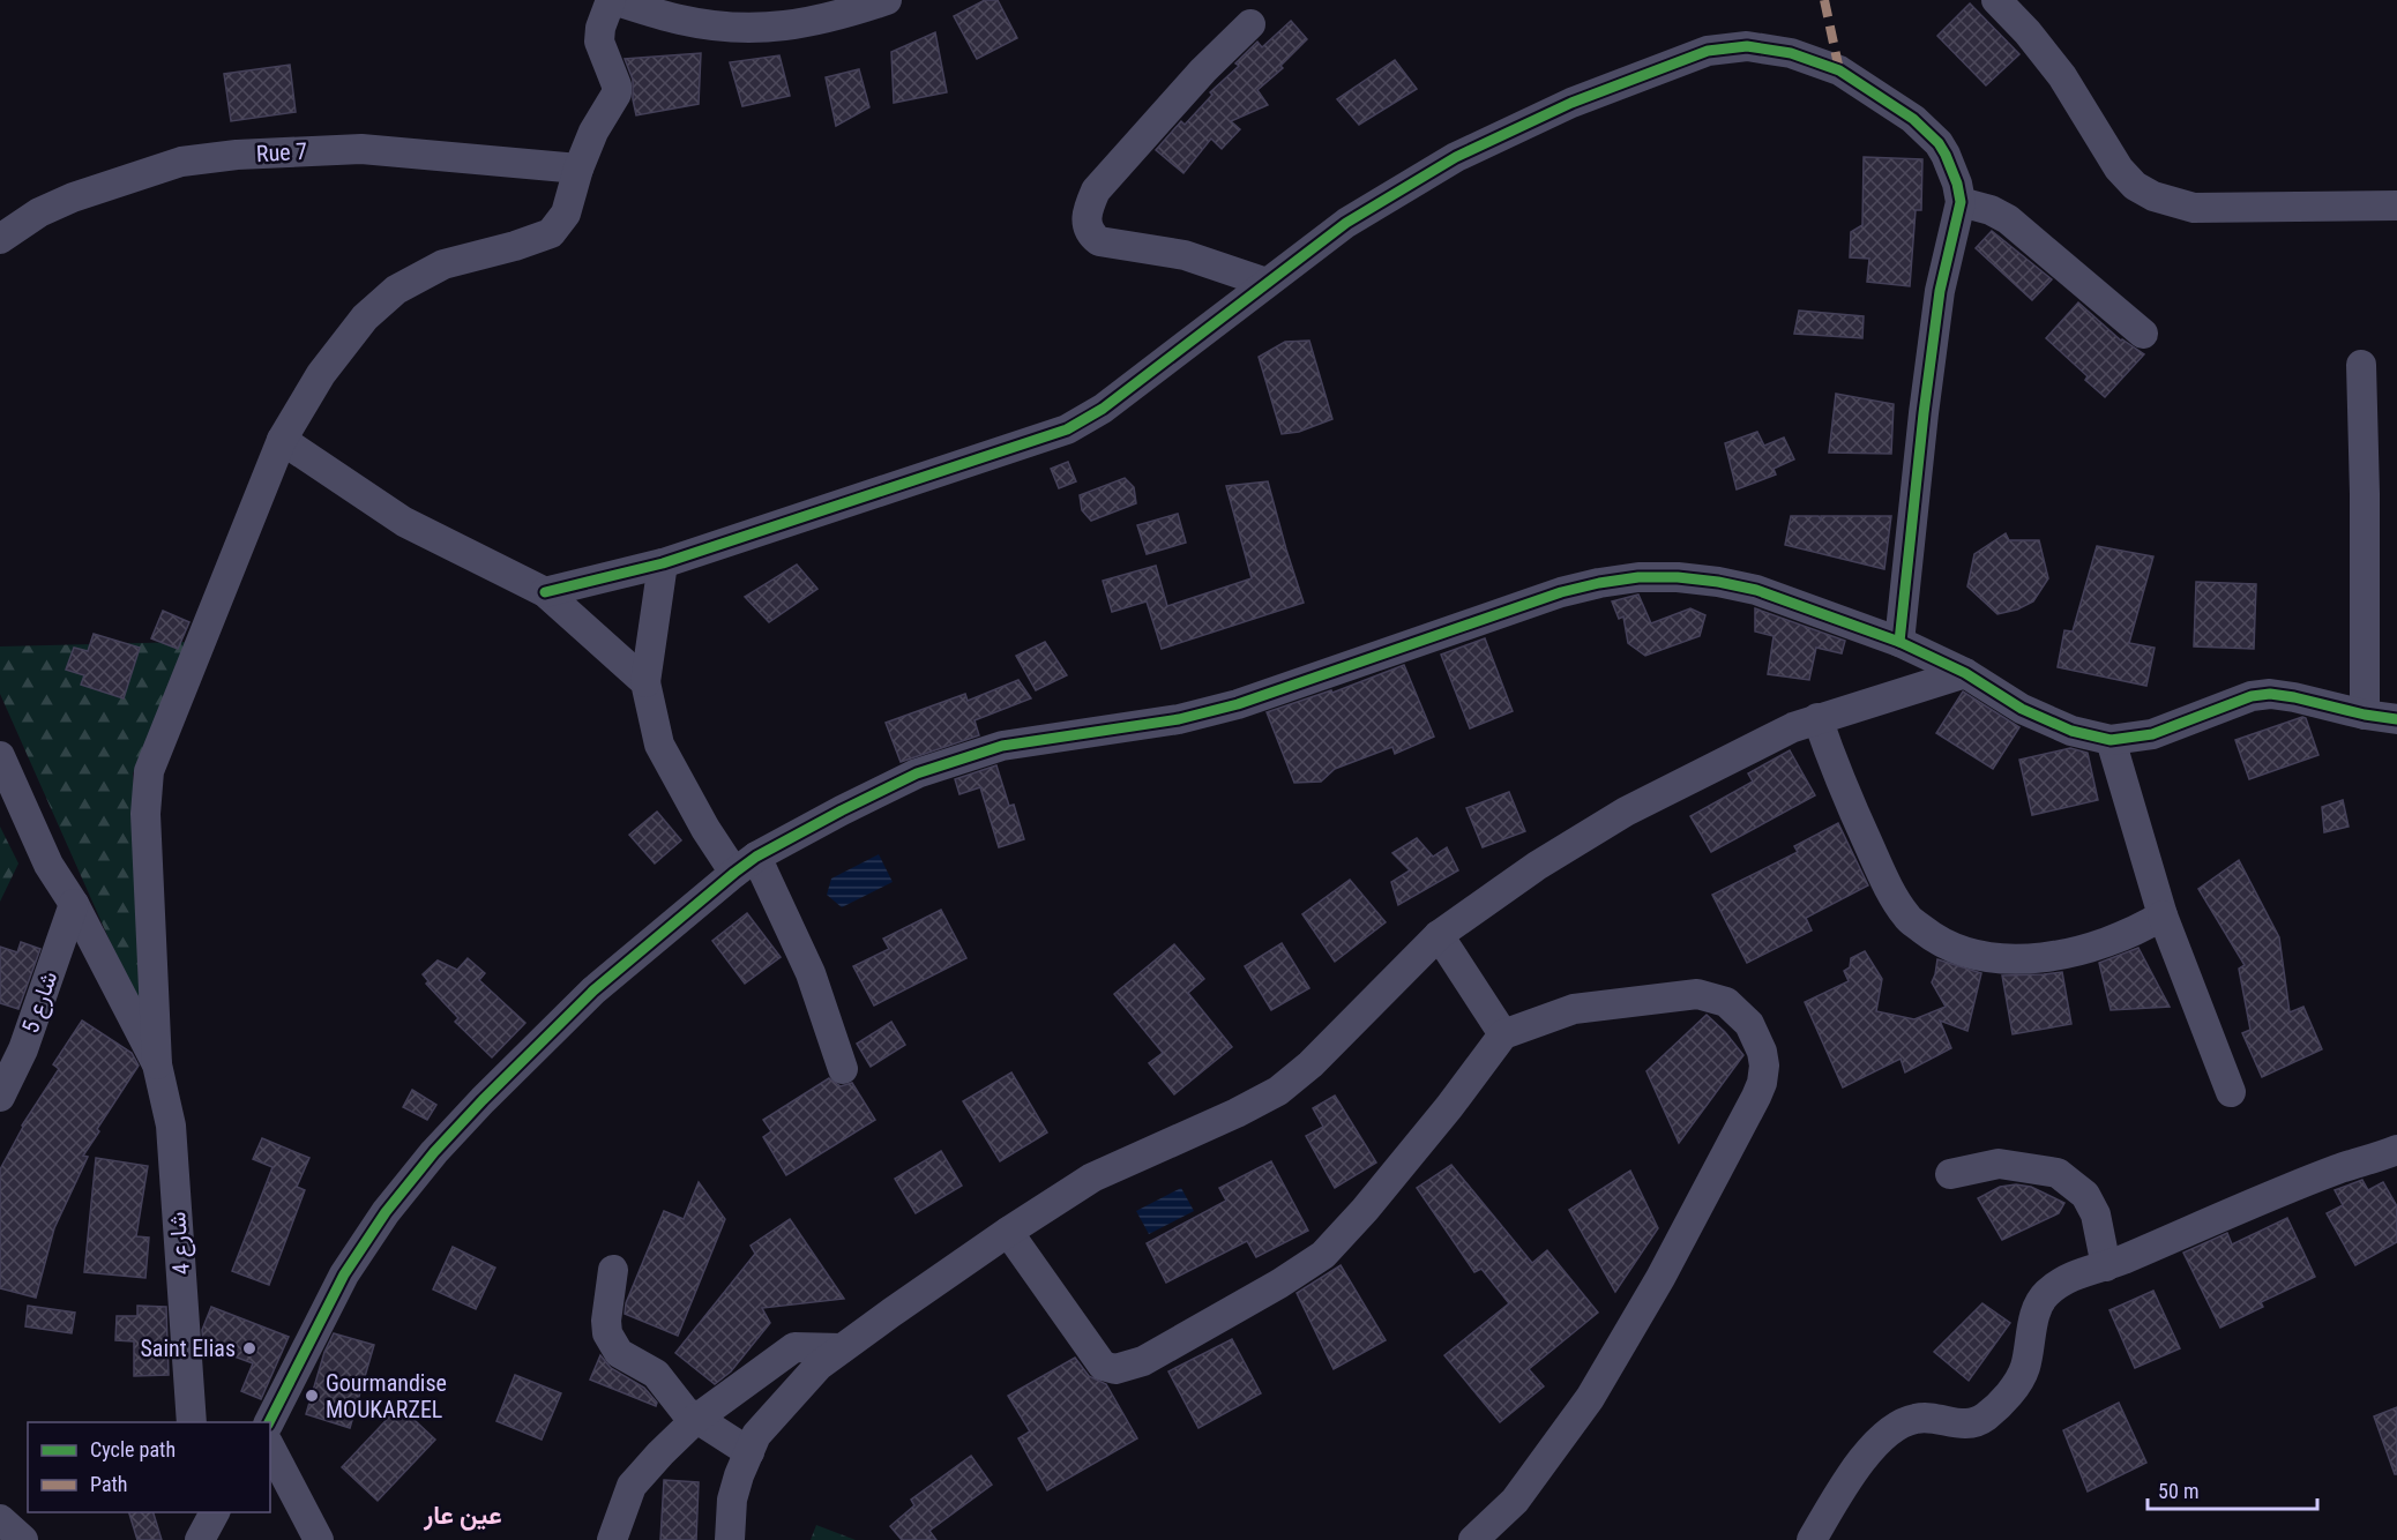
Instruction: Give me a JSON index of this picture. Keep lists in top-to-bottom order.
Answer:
{
  "streets": {
    "street": ["Rue 7", "شارع 5", "شارع 4"]
  },
  "districts": ["عين عار"],
  "places": ["Saint Elias", "Gourmandise MOUKARZEL"],
  "legend": ["Cycle path", "Path"],
  "scale_bar": "50 m"
}
